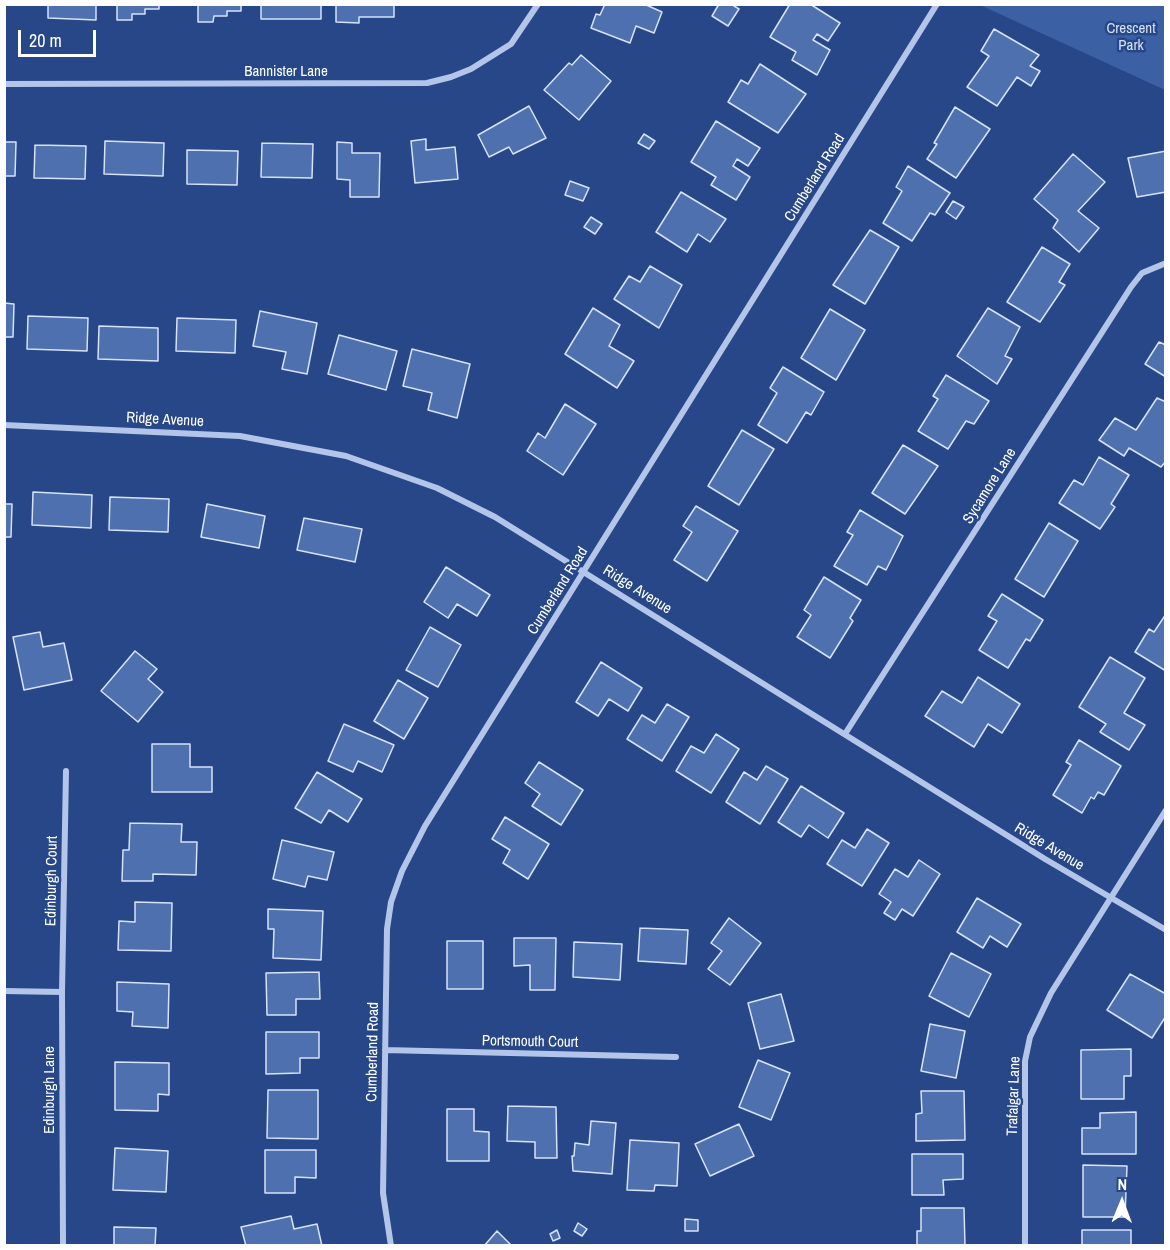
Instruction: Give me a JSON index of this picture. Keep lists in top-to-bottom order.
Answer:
{
  "streets": {
    "street": [
      "Bannister Lane",
      "Cumberland Road",
      "Ridge Avenue",
      "Sycamore Lane",
      "Edinburgh Court",
      "Portsmouth Court",
      "Edinburgh Lane",
      "Trafalgar Lane"
    ]
  },
  "crossings": [
    ["Cumberland Road", "Ridge Avenue"],
    ["Cumberland Road", "Portsmouth Court"],
    ["Ridge Avenue", "Sycamore Lane"],
    ["Ridge Avenue", "Trafalgar Lane"],
    ["Edinburgh Court", "Edinburgh Lane"]
  ],
  "parks": ["Crescent Park"],
  "scale_bar": "20 m",
  "north": "top"
}
